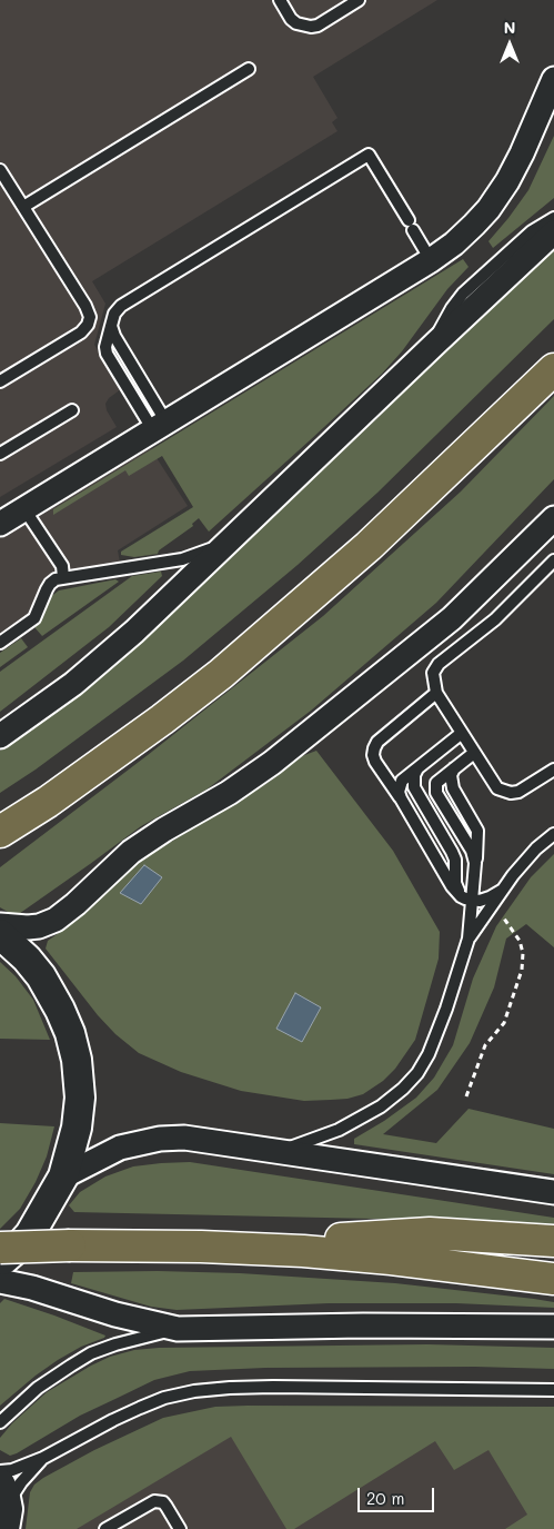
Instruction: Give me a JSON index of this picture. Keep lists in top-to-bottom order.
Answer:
{
  "scale_bar": "20 m",
  "north": "top"
}
